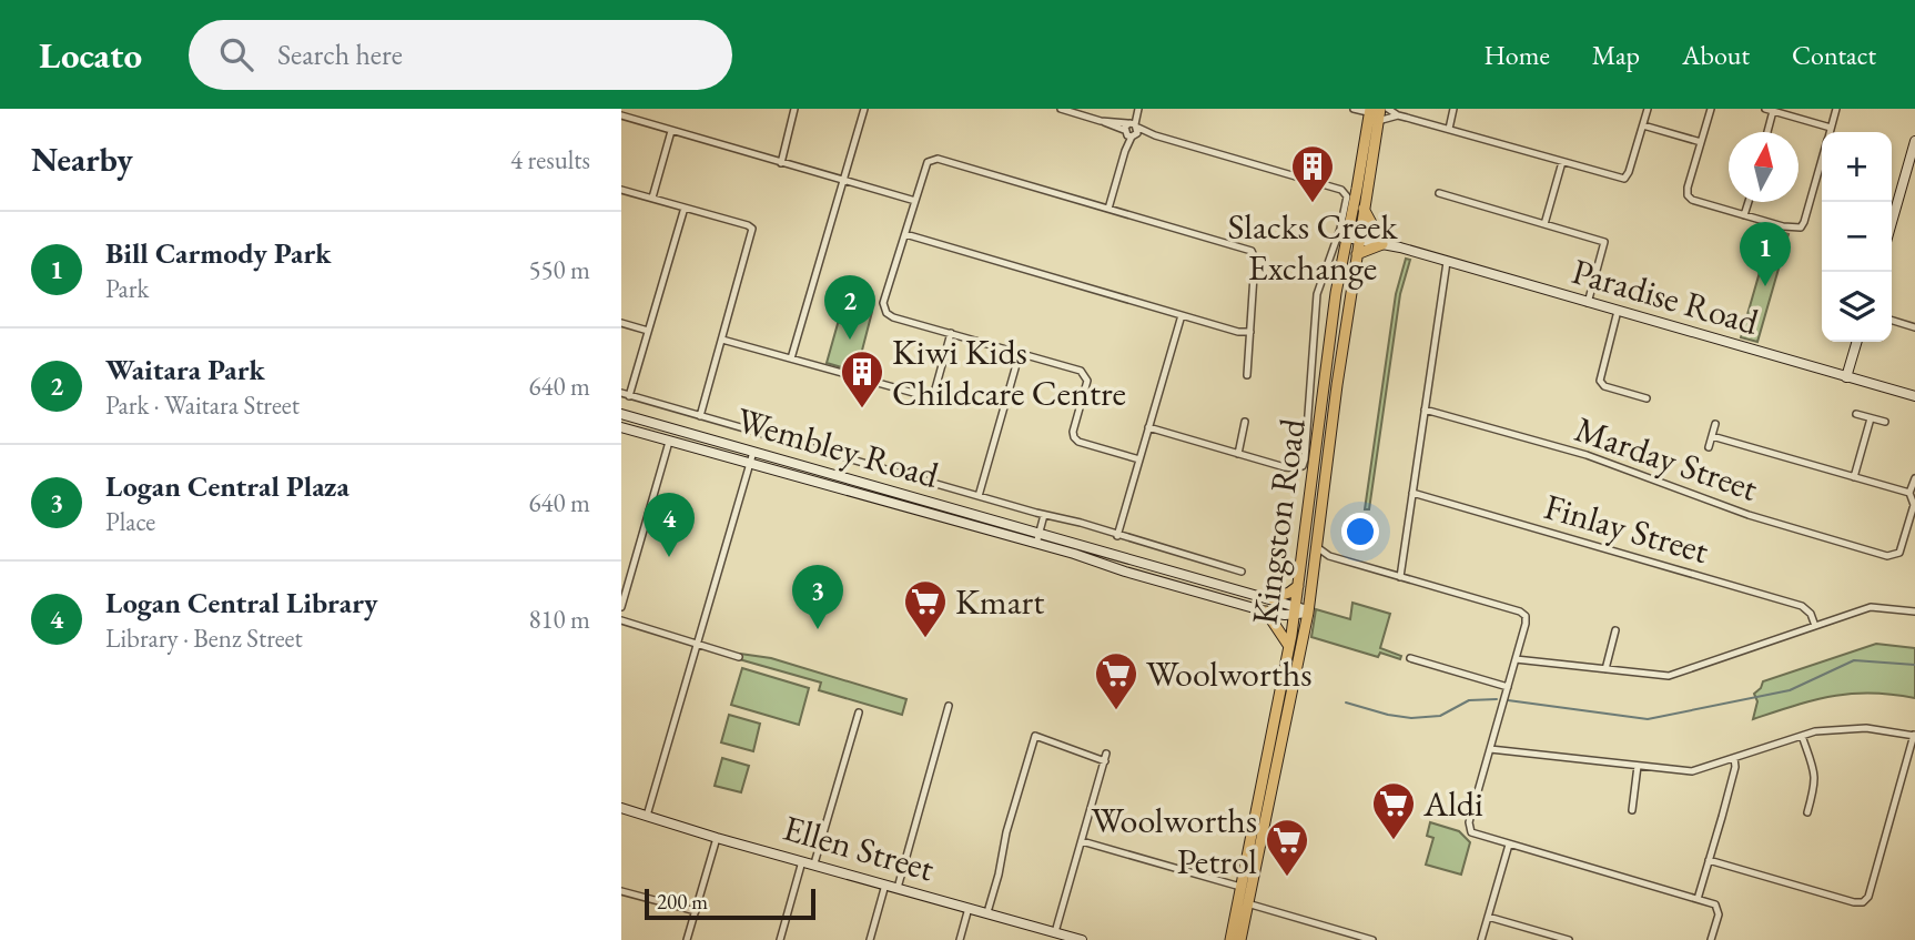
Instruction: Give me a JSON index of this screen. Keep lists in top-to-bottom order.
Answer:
{
  "streets": {
    "main road": [
      "Paradise Road",
      "Wembley Road",
      "Kingston Road",
      "Ellen Street"
    ],
    "street": ["Marday Street", "Finlay Street"]
  },
  "crossings": [
    ["Paradise Road", "Kingston Road"],
    ["Wembley Road", "Kingston Road"]
  ],
  "places": {
    "building": ["Slacks Creek Exchange", "Kiwi Kids Childcare Centre"],
    "supermarket": [
      "Kmart",
      "Woolworths",
      "Aldi",
      "Woolworths Petrol"
    ]
  },
  "scale_bar": "200 m",
  "north": "top",
  "page": {
    "header": "Locato",
    "search": "Search here",
    "nav": [
      "Home",
      "Map",
      "About",
      "Contact"
    ],
    "heading": ["Nearby", "4 results"],
    "map_buttons": ["+", "−"],
    "list": [
      {
        "mark": "1",
        "name": "Bill Carmody Park",
        "note": "Park",
        "value": "550 m"
      },
      {
        "mark": "2",
        "name": "Waitara Park",
        "note": "Park · Waitara Street",
        "value": "640 m"
      },
      {
        "mark": "3",
        "name": "Logan Central Plaza",
        "note": "Place",
        "value": "640 m"
      },
      {
        "mark": "4",
        "name": "Logan Central Library",
        "note": "Library · Benz Street",
        "value": "810 m"
      }
    ],
    "pins": [
      "1",
      "2",
      "4",
      "3"
    ],
    "scale": "200 m"
  }
}
